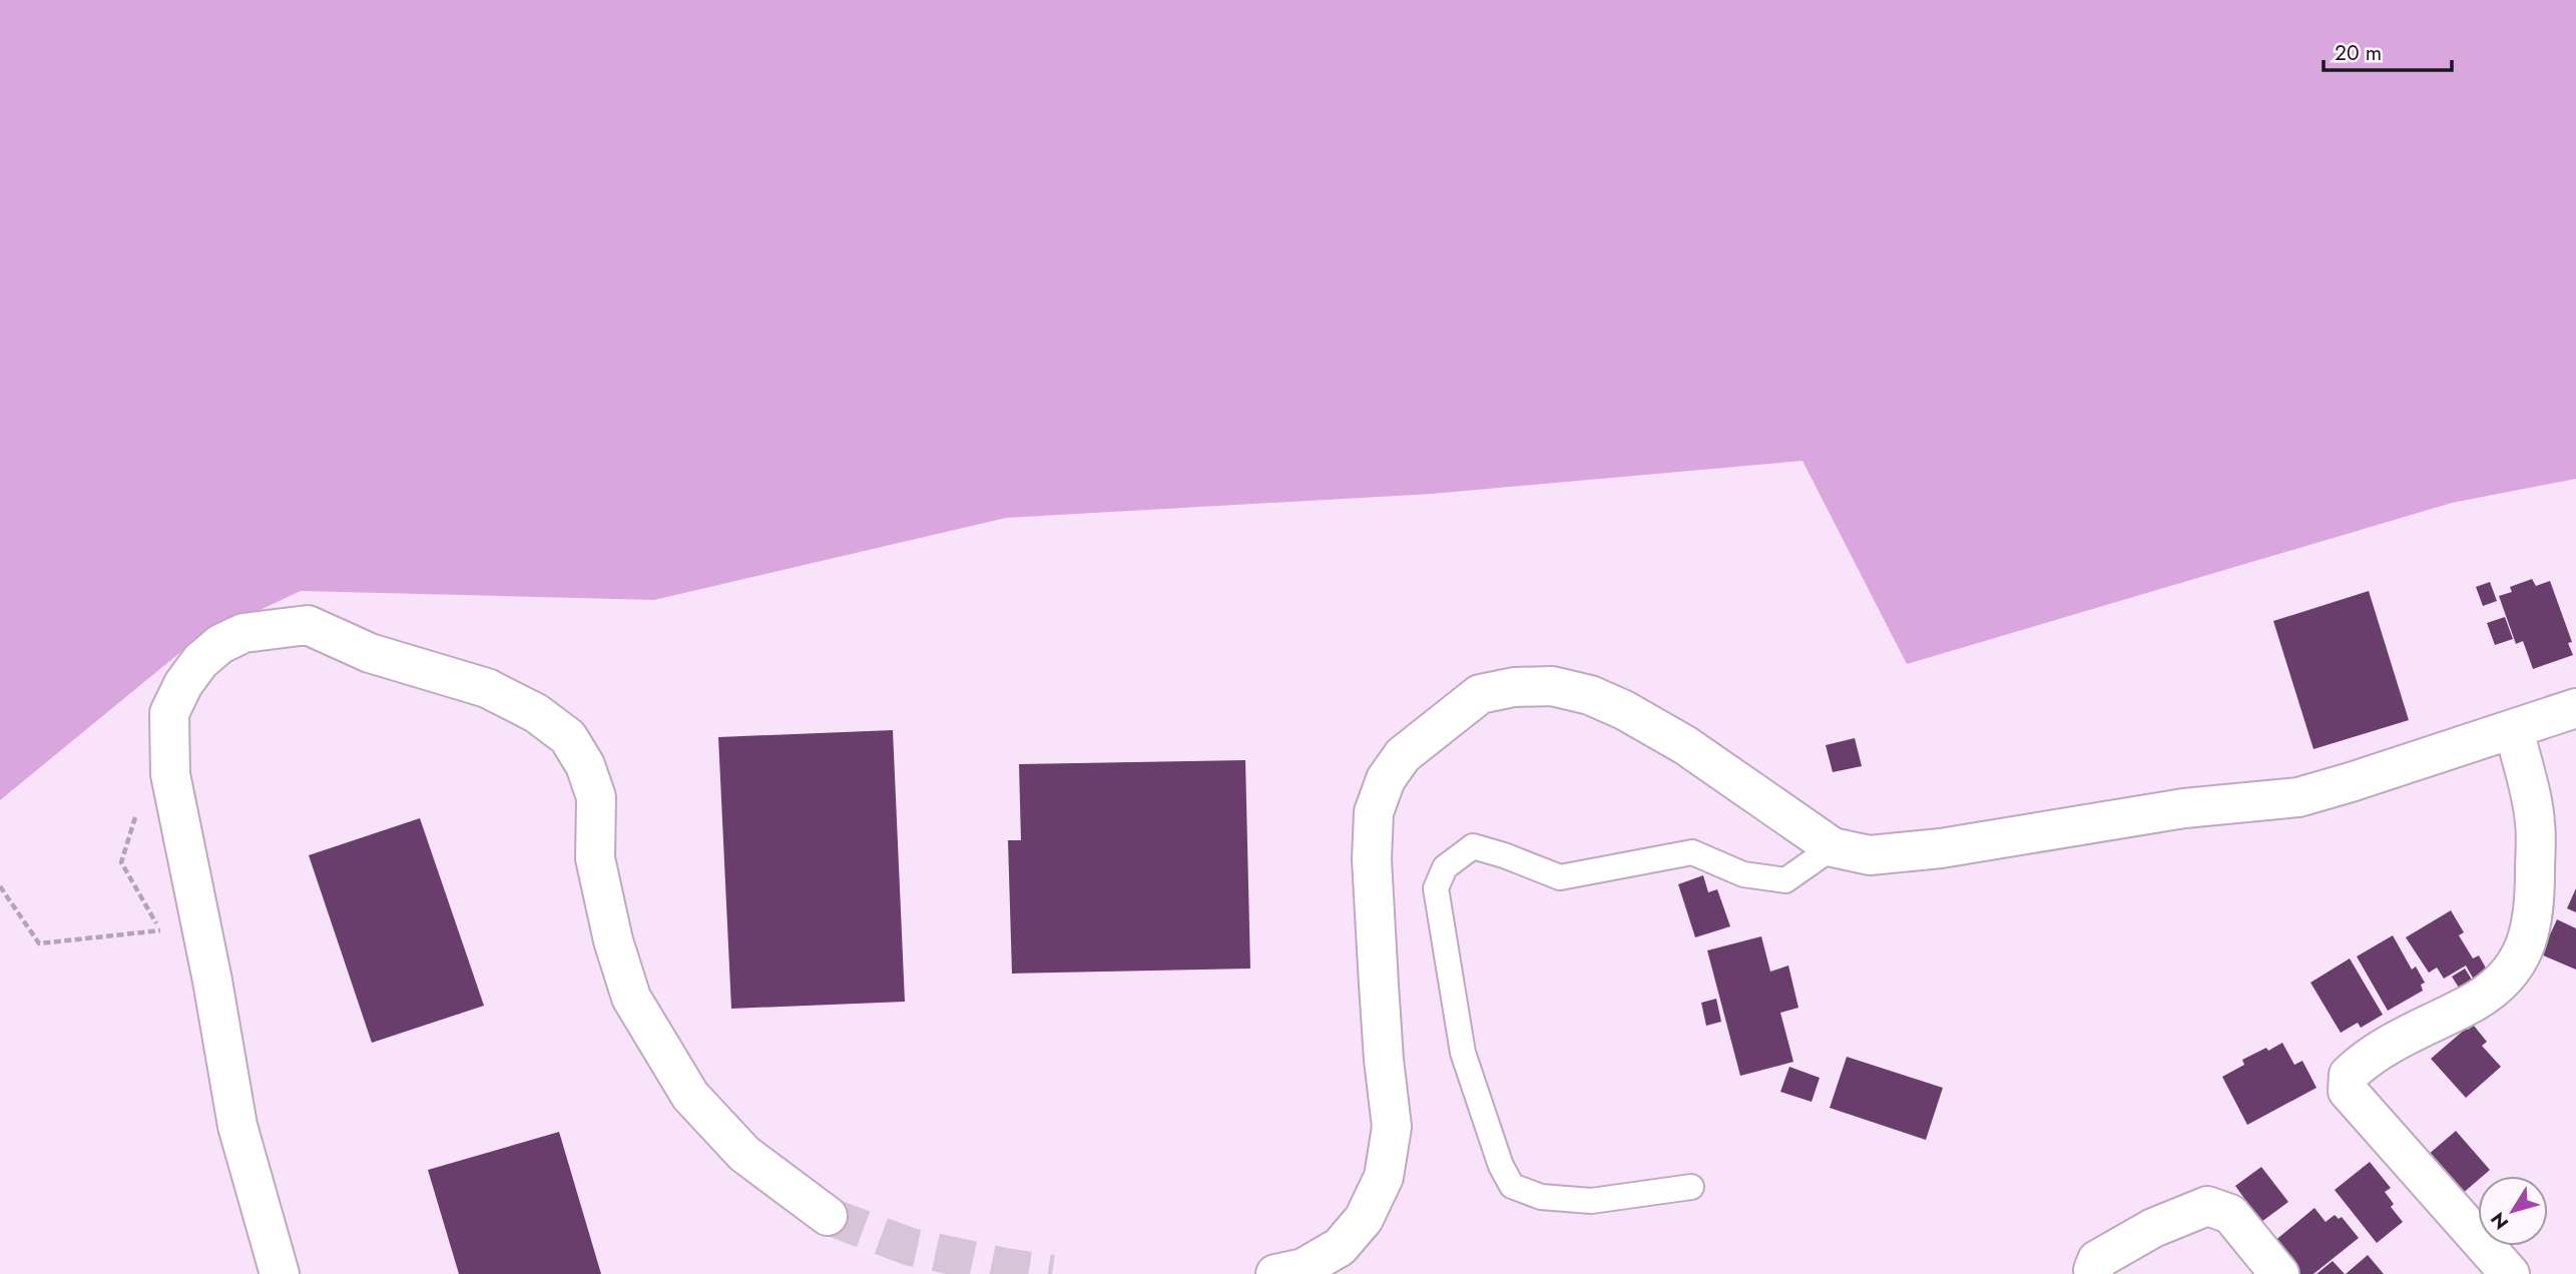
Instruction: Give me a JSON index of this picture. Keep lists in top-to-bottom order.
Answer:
{
  "scale_bar": "20 m",
  "north": "bottom left"
}
